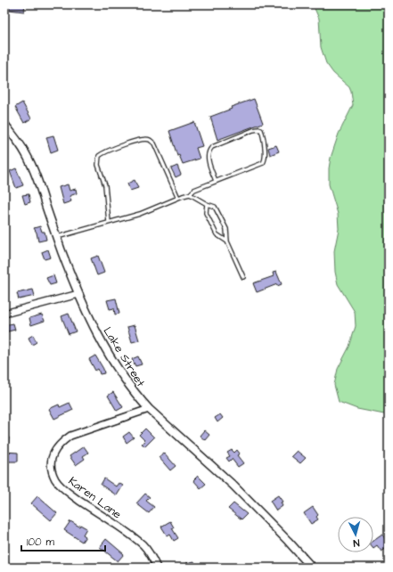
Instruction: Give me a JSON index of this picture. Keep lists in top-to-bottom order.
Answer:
{
  "streets": {
    "street": ["Lake Street", "Karen Lane"]
  },
  "crossings": [
    ["Lake Street", "Karen Lane"]
  ],
  "scale_bar": "100 m",
  "north": "bottom"
}
